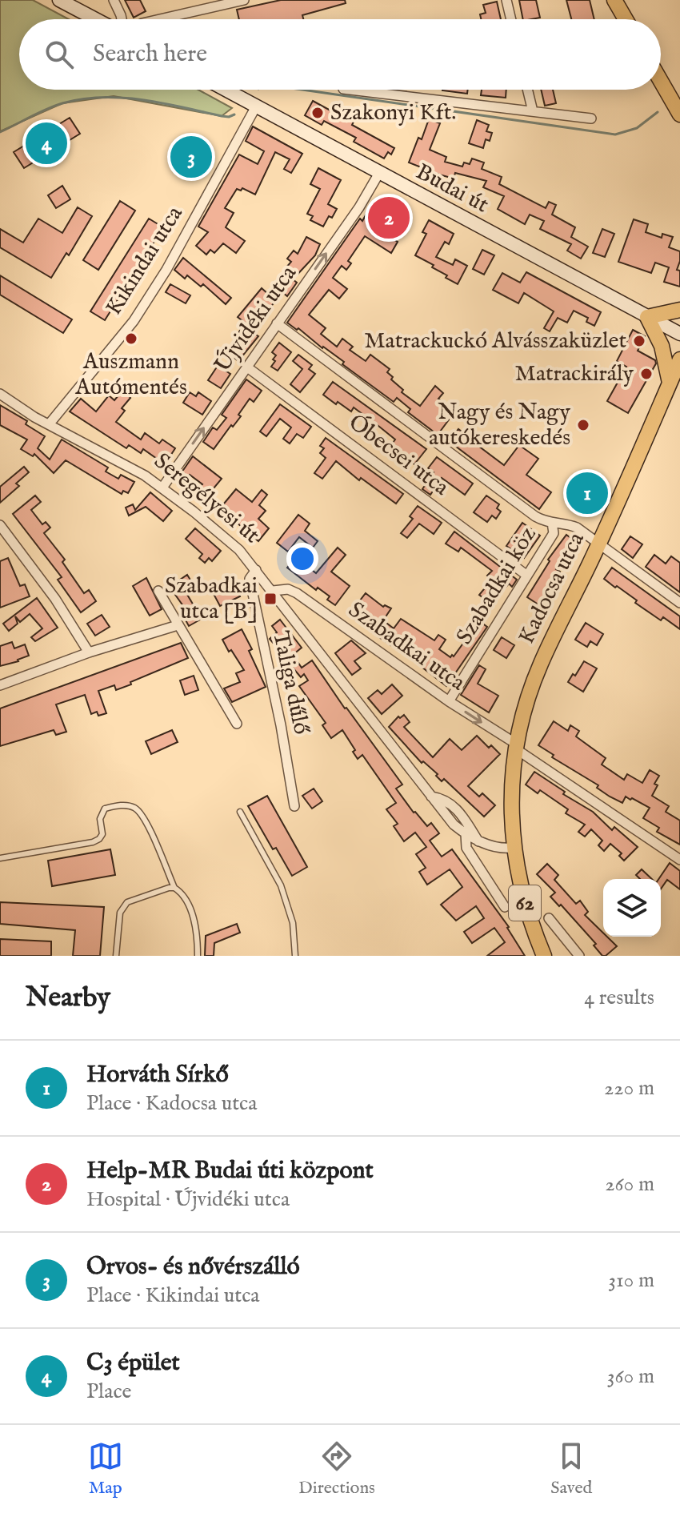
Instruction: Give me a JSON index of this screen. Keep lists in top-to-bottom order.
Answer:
{
  "streets": {
    "main road": ["Budai út", "Kadocsa utca", "62"],
    "street": [
      "Kikindai utca",
      "Újvidéki utca",
      "Óbecsei utca",
      "Seregélyesi út",
      "Szabadkai köz",
      "Szabadkai utca",
      "Taliga dűlő"
    ]
  },
  "crossings": [
    ["Budai út", "Kikindai utca"],
    ["Budai út", "Újvidéki utca"],
    ["Kikindai utca", "Seregélyesi út"],
    ["Újvidéki utca", "Óbecsei utca"],
    ["Újvidéki utca", "Seregélyesi út"],
    ["Óbecsei utca", "Szabadkai köz"],
    ["Seregélyesi út", "Kadocsa utca"],
    ["Seregélyesi út", "Szabadkai utca"],
    ["Seregélyesi út", "Taliga dűlő"],
    ["Seregélyesi út", "62"],
    ["Szabadkai köz", "Szabadkai utca"],
    ["Kadocsa utca", "Szabadkai utca"],
    ["Kadocsa utca", "62"]
  ],
  "one_way": ["Újvidéki utca"],
  "places": {
    "other": [
      "Szakonyi Kft.",
      "Auszmann Autómentés",
      "Matrackuckó Alvásszaküzlet",
      "Matrackirály",
      "Nagy és Nagy autókereskedés"
    ],
    "transit": ["Szabadkai utca [B]"]
  },
  "page": {
    "search": "Search here",
    "pins": [
      "4",
      "3",
      "2",
      "1"
    ],
    "heading": ["Nearby", "4 results"],
    "list": [
      {
        "mark": "1",
        "name": "Horváth Sírkő",
        "note": "Place · Kadocsa utca",
        "value": "220 m"
      },
      {
        "mark": "2",
        "name": "Help-MR Budai úti központ",
        "note": "Hospital · Újvidéki utca",
        "value": "260 m"
      },
      {
        "mark": "3",
        "name": "Orvos- és nővérszálló",
        "note": "Place · Kikindai utca",
        "value": "310 m"
      },
      {
        "mark": "4",
        "name": "C3 épület",
        "note": "Place",
        "value": "360 m"
      }
    ],
    "nav": ["Map", "Directions", "Saved"]
  }
}
